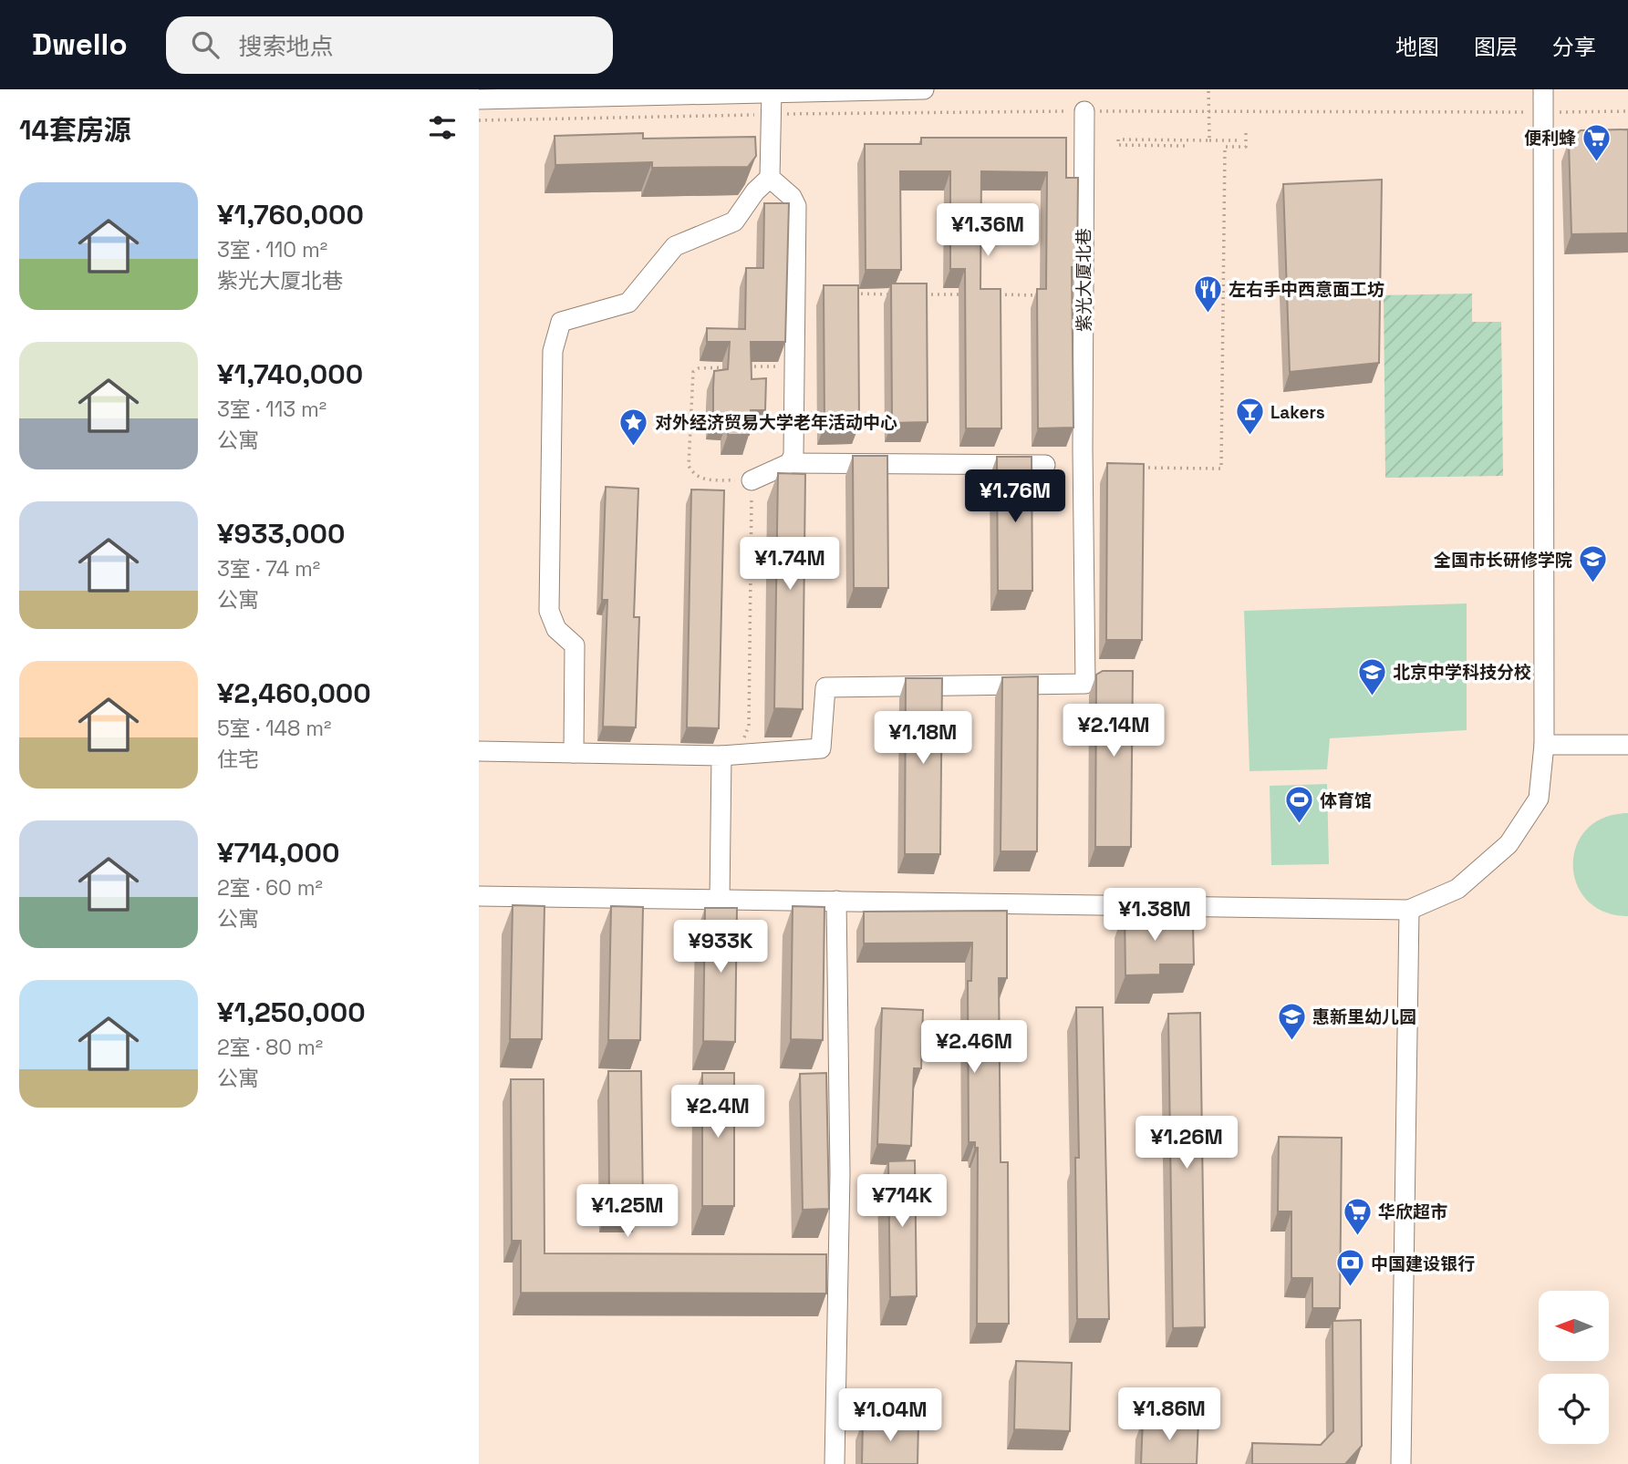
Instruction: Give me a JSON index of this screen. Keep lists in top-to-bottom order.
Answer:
{
  "streets": {
    "street": ["紫光大厦北巷"]
  },
  "places": {
    "supermarket": ["便利蜂", "华欣超市"],
    "restaurant": ["左右手中西意面工坊"],
    "bar": ["Lakers"],
    "place": ["对外经济贸易大学老年活动中心"],
    "school or university": ["全国市长研修学院", "北京中学科技分校", "惠新里幼儿园"],
    "sports": ["体育馆"],
    "bank": ["中国建设银行"]
  },
  "north": "left",
  "page": {
    "header": "Dwello",
    "search": "搜索地点",
    "nav": ["地图", "图层", "分享"],
    "heading": "14套房源",
    "list": [
      {
        "name": "¥1,760,000",
        "note": "3室 · 110 m² · 紫光大厦北巷"
      },
      {
        "name": "¥1,740,000",
        "note": "3室 · 113 m² · 公寓"
      },
      {
        "name": "¥933,000",
        "note": "3室 · 74 m² · 公寓"
      },
      {
        "name": "¥2,460,000",
        "note": "5室 · 148 m² · 住宅"
      },
      {
        "name": "¥714,000",
        "note": "2室 · 60 m² · 公寓"
      },
      {
        "name": "¥1,250,000",
        "note": "2室 · 80 m² · 公寓"
      }
    ],
    "price": [
      "¥1.36M",
      "¥1.76M",
      "¥1.74M",
      "¥2.14M",
      "¥1.18M",
      "¥1.38M",
      "¥933K",
      "¥2.46M",
      "¥2.4M",
      "¥1.26M",
      "¥714K",
      "¥1.25M",
      "¥1.86M",
      "¥1.04M"
    ]
  }
}
